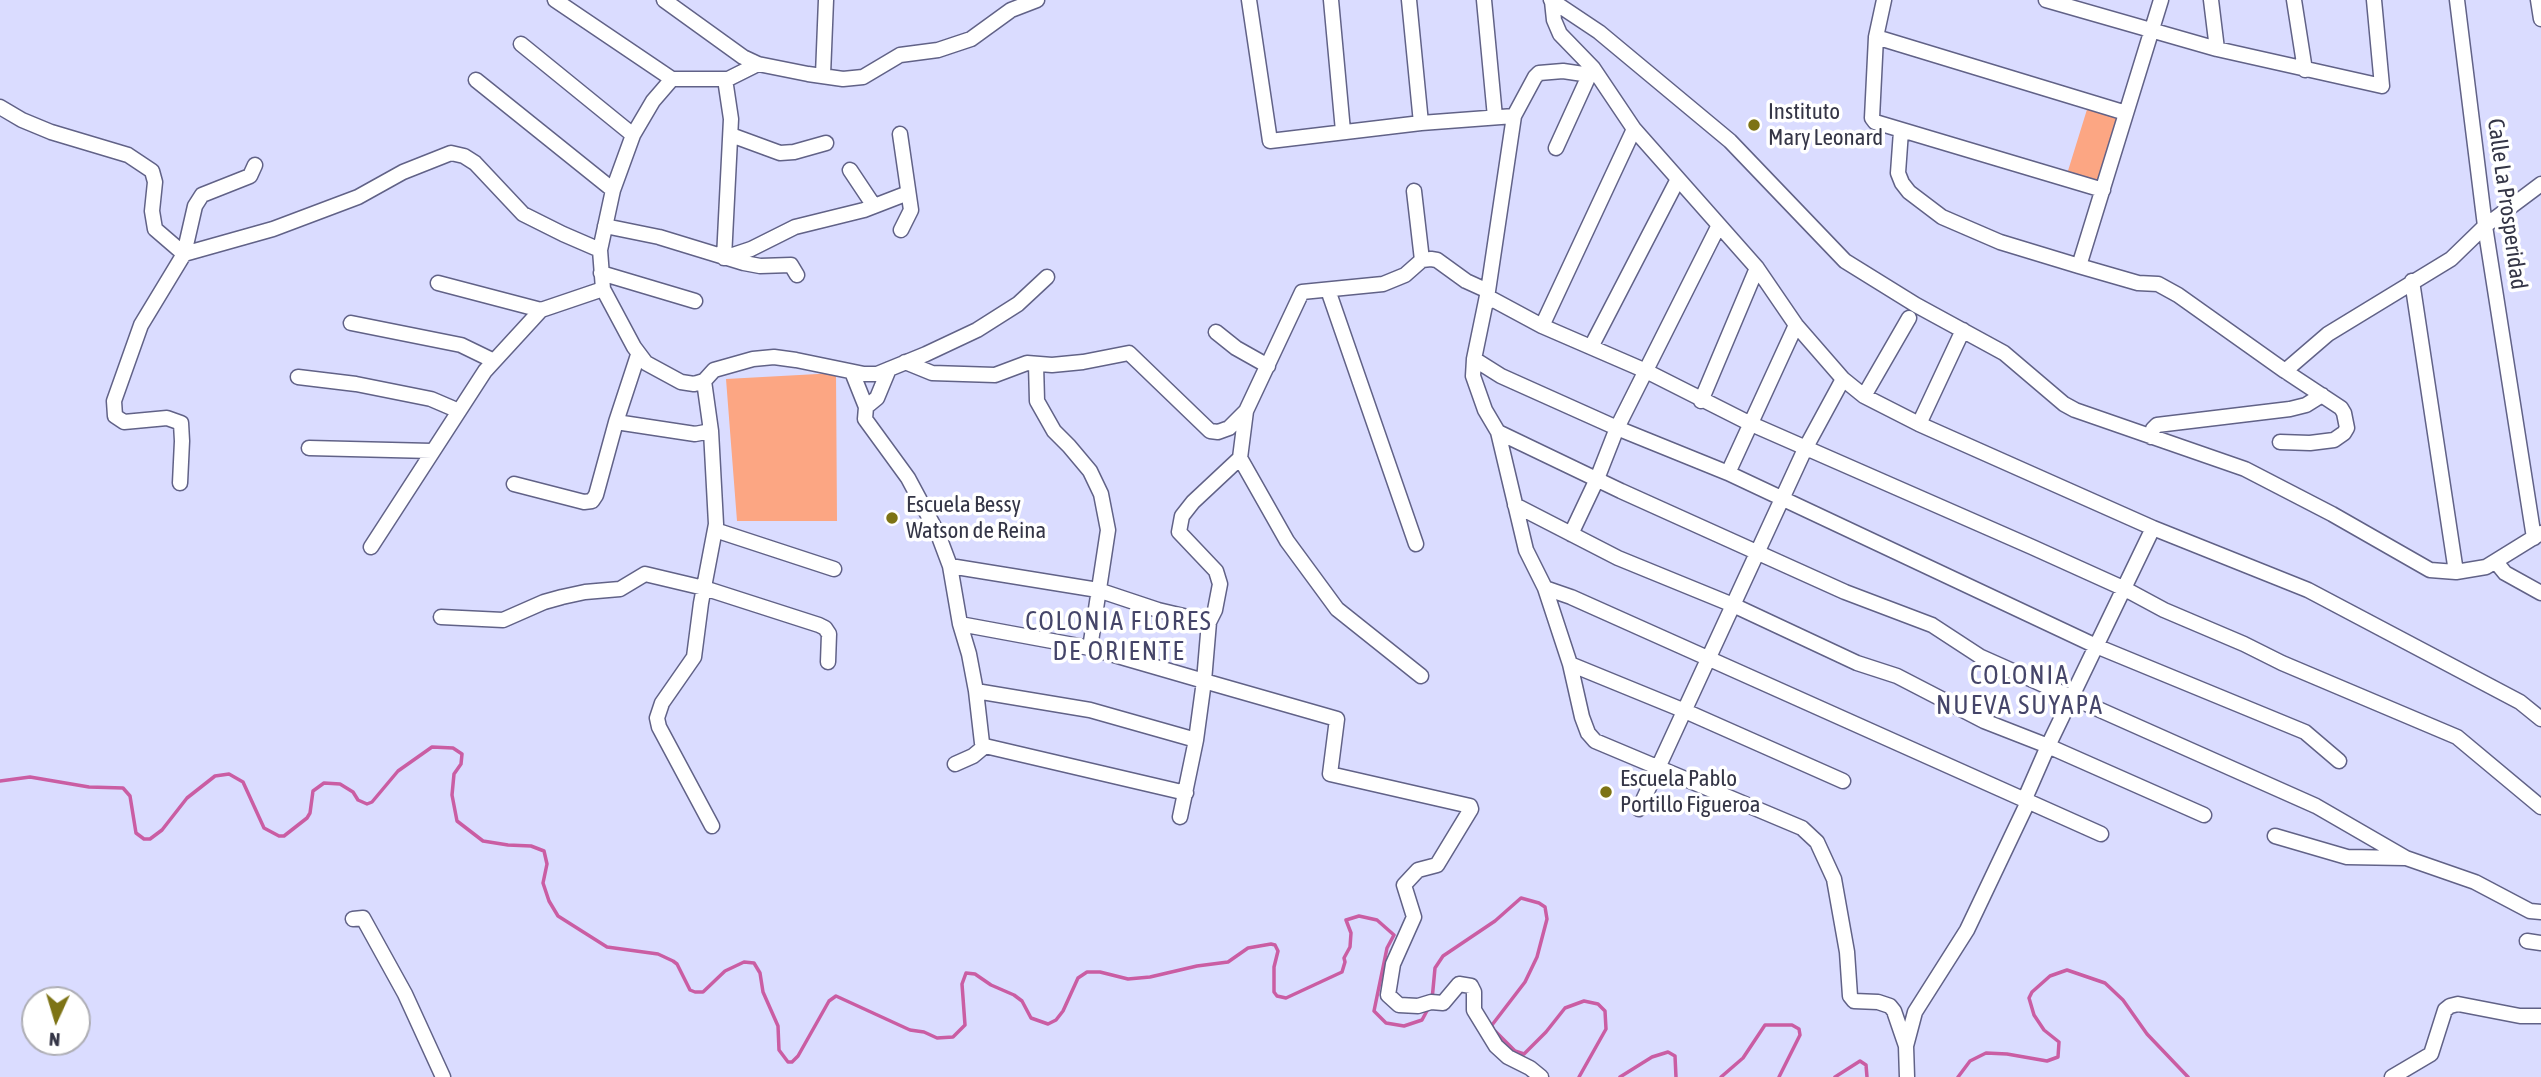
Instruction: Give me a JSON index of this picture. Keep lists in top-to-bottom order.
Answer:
{
  "streets": {
    "street": ["Calle La Prosperidad"]
  },
  "districts": ["COLONIA FLORES DE ORIENTE", "COLONIA NUEVA SUYAPA"],
  "places": ["Instituto Mary Leonard", "Escuela Bessy Watson de Reina", "Escuela Pablo Portillo Figueroa"],
  "north": "bottom"
}
